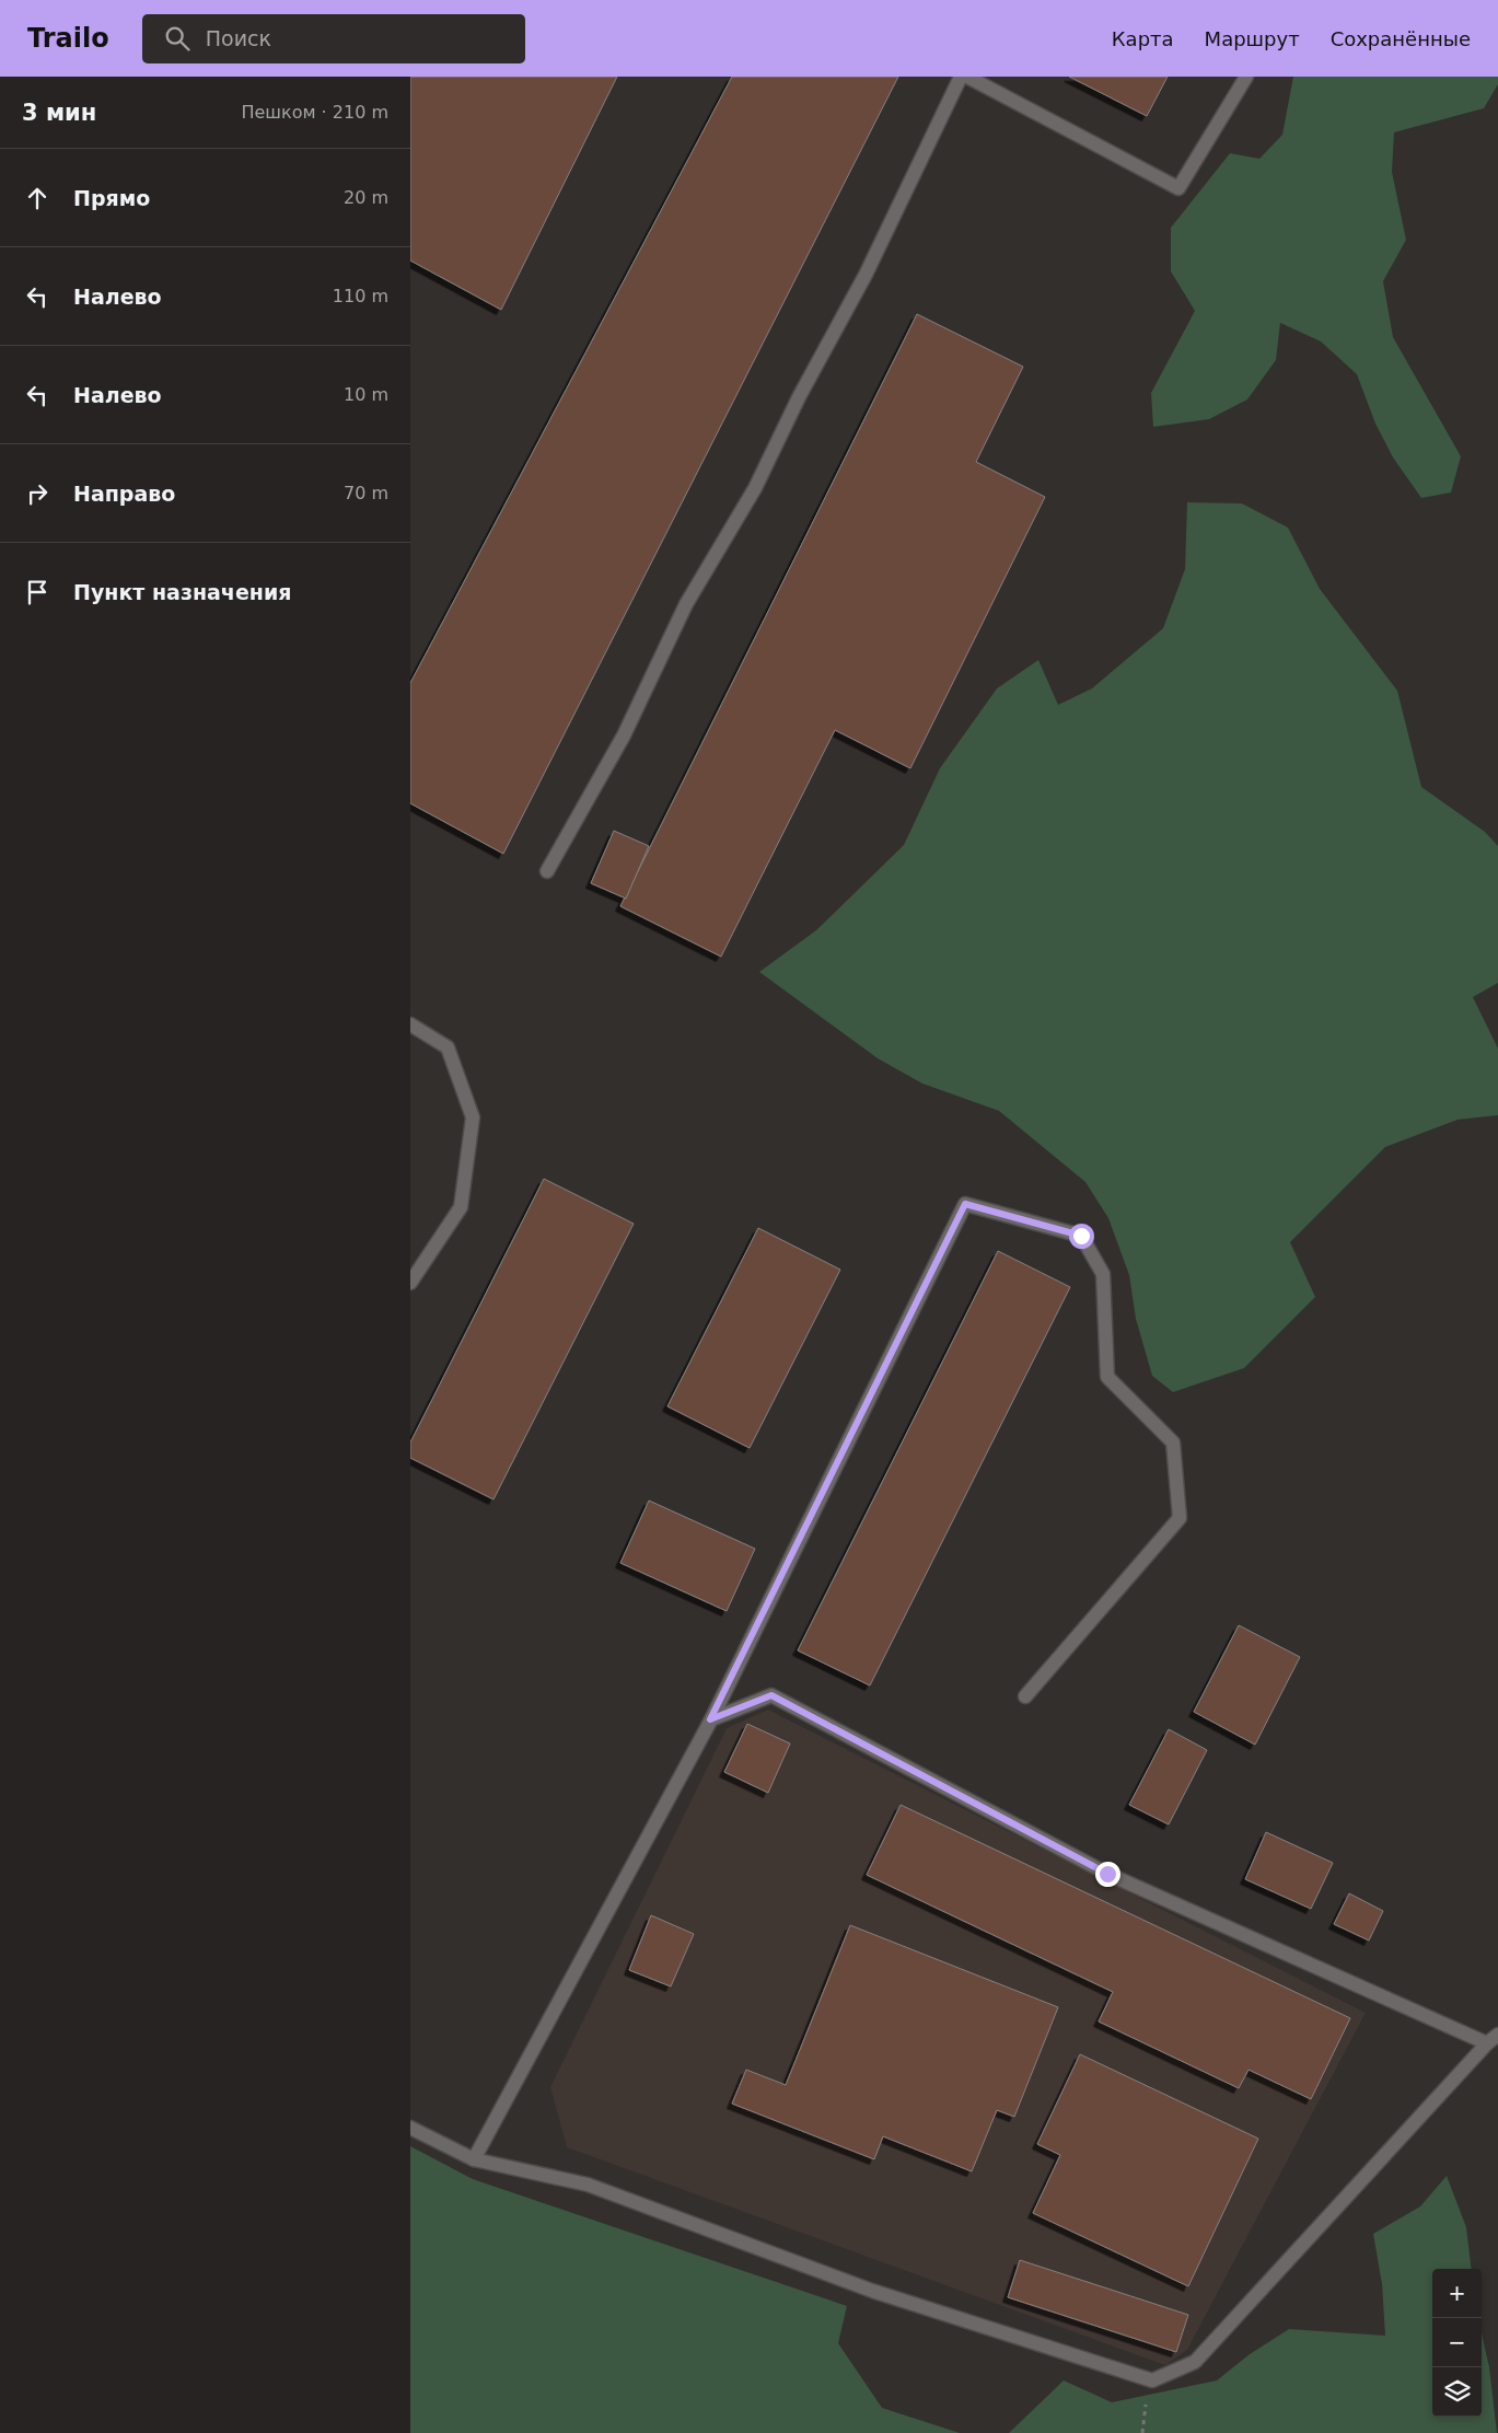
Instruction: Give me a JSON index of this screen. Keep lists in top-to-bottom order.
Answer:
{
  "page": {
    "header": "Trailo",
    "search": "Поиск",
    "nav": ["Карта", "Маршрут", "Сохранённые"],
    "heading": ["3 мин", "Пешком · 210 m"],
    "list": [
      ["Прямо", "20 m"],
      ["Налево", "110 m"],
      ["Налево", "10 m"],
      ["Направо", "70 m"],
      "Пункт назначения"
    ],
    "map_buttons": ["+", "−"]
  }
}
